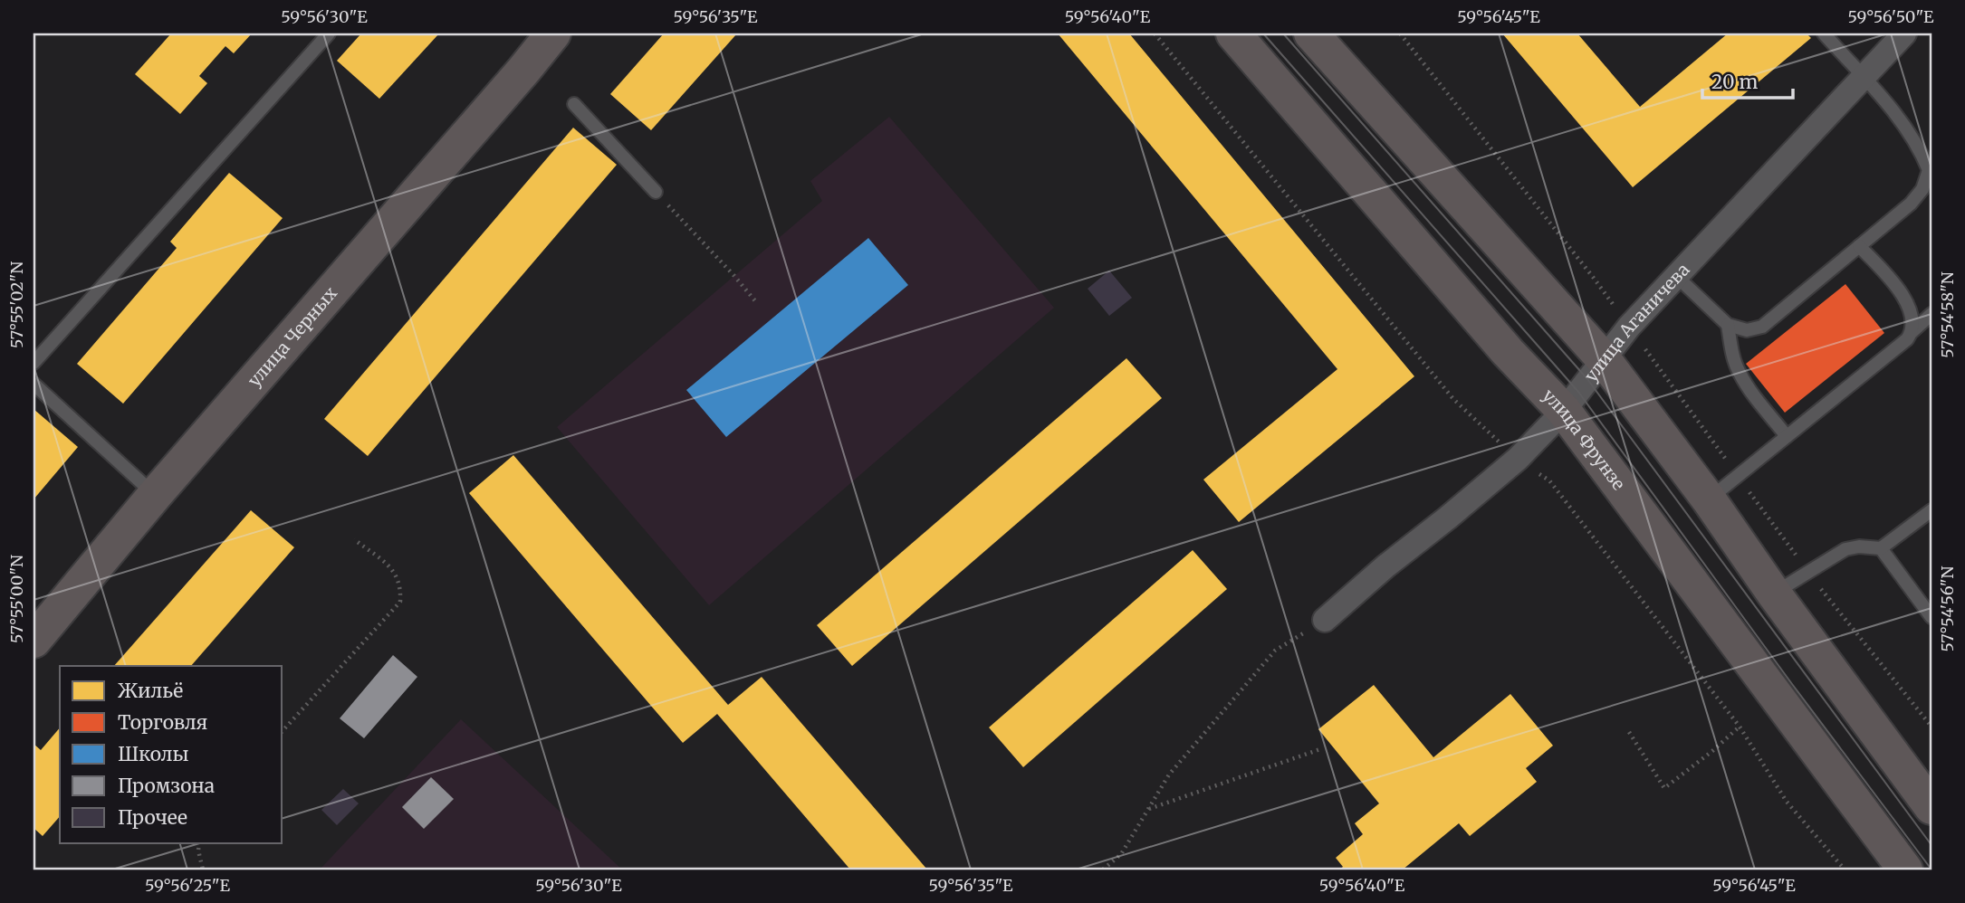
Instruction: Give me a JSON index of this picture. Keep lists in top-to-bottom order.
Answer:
{
  "streets": {
    "main road": ["улица Черных", "улица Фрунзе"],
    "street": ["улица Аганичева"]
  },
  "crossings": [
    ["улица Аганичева", "улица Фрунзе"]
  ],
  "legend": [
    "Жильё",
    "Торговля",
    "Школы",
    "Промзона",
    "Прочее"
  ],
  "scale_bar": "20 m",
  "coordinates": [
    "59°56'30\"E",
    "59°56'35\"E",
    "59°56'40\"E",
    "59°56'45\"E",
    "59°56'50\"E",
    "57°55'02\"N",
    "57°54'58\"N",
    "57°55'00\"N",
    "57°54'56\"N",
    "59°56'25\"E"
  ]
}
